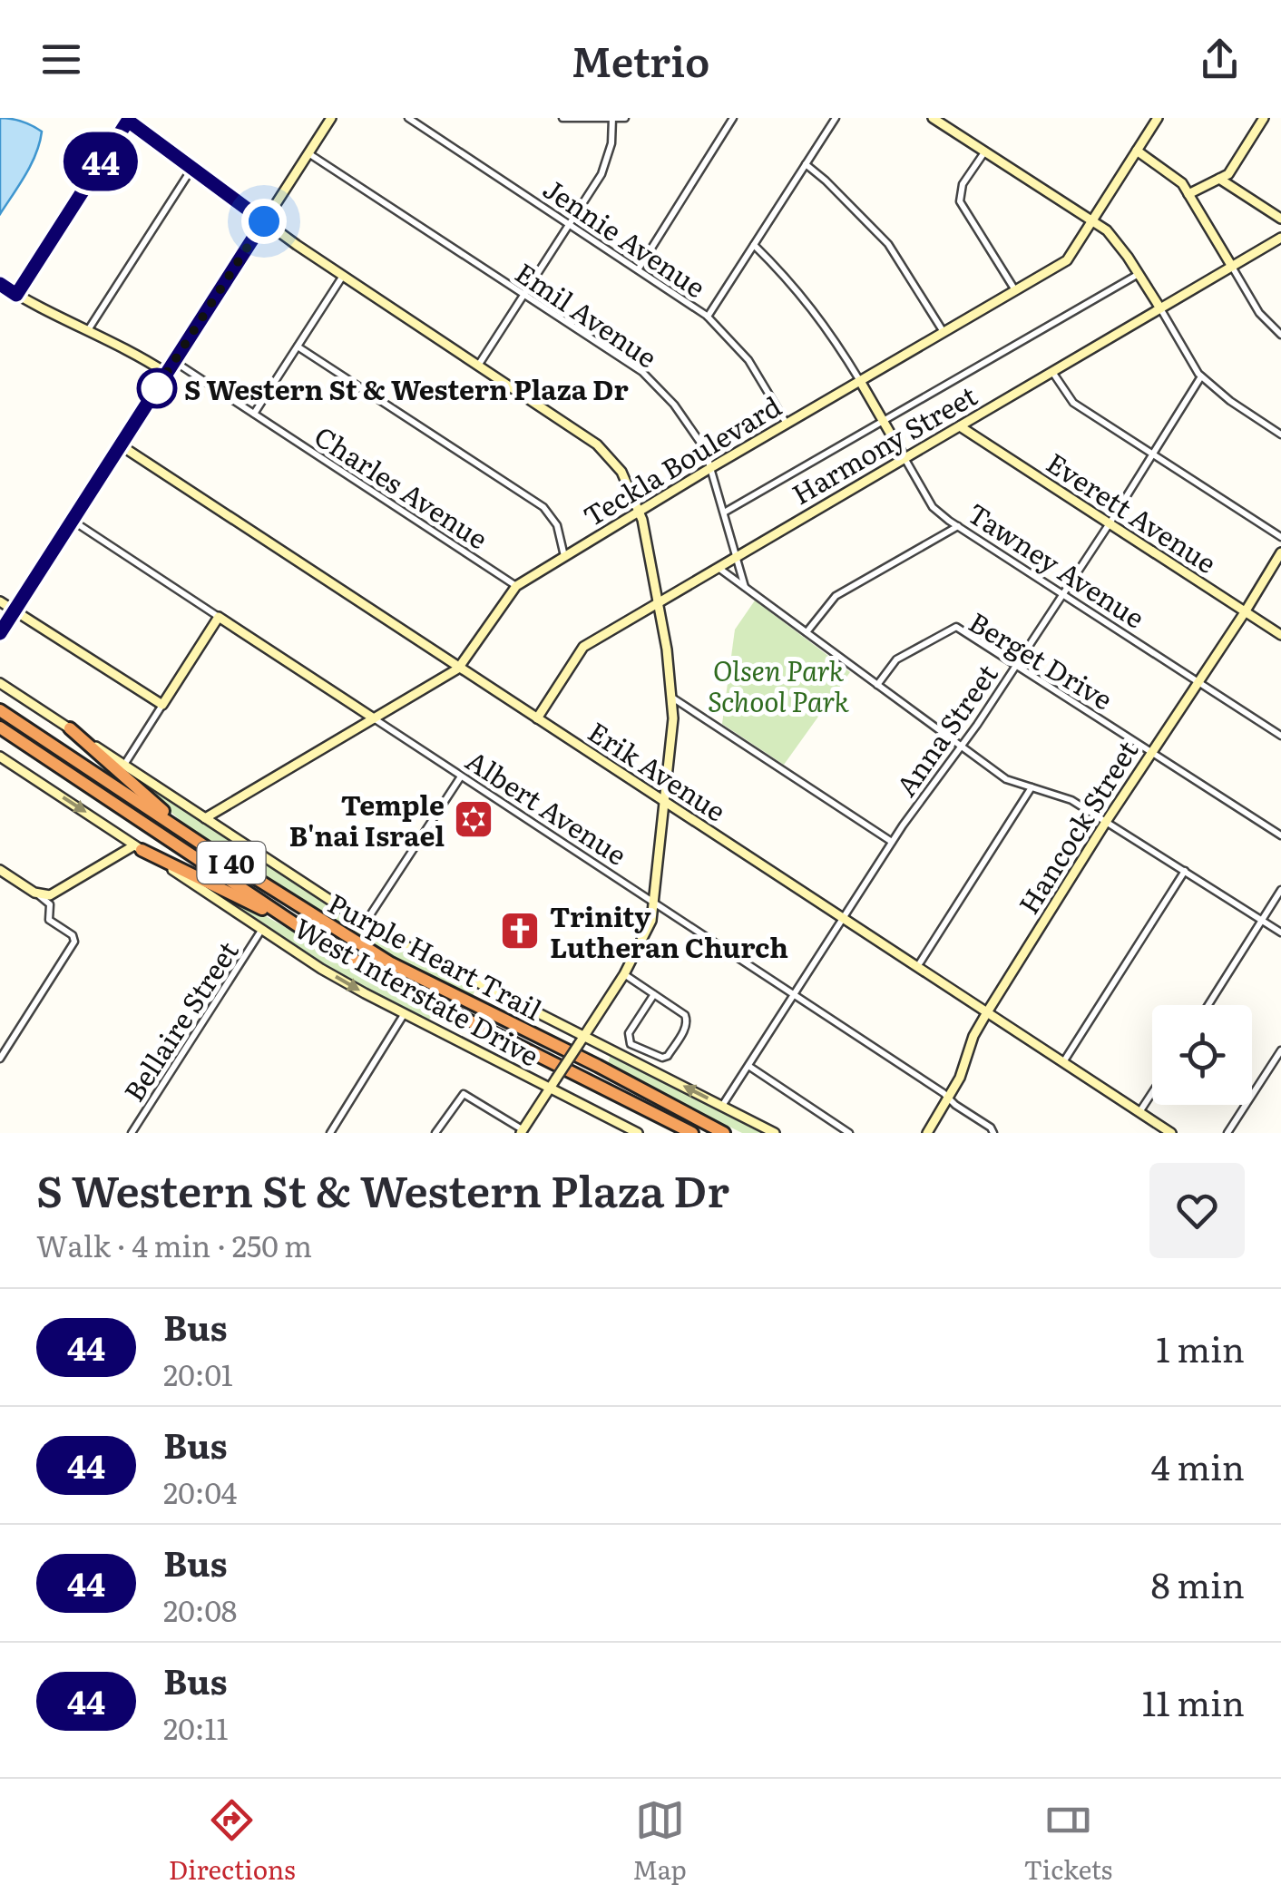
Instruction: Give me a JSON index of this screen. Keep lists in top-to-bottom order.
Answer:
{
  "streets": {
    "highway": ["I 40", "Purple Heart Trail"],
    "main road": [
      "Harmony Street",
      "Teckla Boulevard",
      "Everett Avenue",
      "Tawney Avenue",
      "Erik Avenue",
      "Albert Avenue",
      "Hancock Street",
      "West Interstate Drive"
    ],
    "street": [
      "Jennie Avenue",
      "Emil Avenue",
      "Charles Avenue",
      "Berget Drive",
      "Anna Street",
      "Bellaire Street"
    ]
  },
  "crossings": [
    ["Jennie Avenue", "Teckla Boulevard"],
    ["Emil Avenue", "Harmony Street"],
    ["Emil Avenue", "Teckla Boulevard"],
    ["Harmony Street", "Everett Avenue"],
    ["Harmony Street", "Tawney Avenue"],
    ["Harmony Street", "Erik Avenue"],
    ["Teckla Boulevard", "Charles Avenue"],
    ["Teckla Boulevard", "Tawney Avenue"],
    ["Teckla Boulevard", "Erik Avenue"],
    ["Teckla Boulevard", "Albert Avenue"],
    ["Teckla Boulevard", "West Interstate Drive"],
    ["Everett Avenue", "Anna Street"],
    ["Everett Avenue", "Hancock Street"],
    ["Tawney Avenue", "Anna Street"],
    ["Tawney Avenue", "Hancock Street"],
    ["Berget Drive", "Anna Street"],
    ["Berget Drive", "Hancock Street"],
    ["Anna Street", "Erik Avenue"],
    ["Anna Street", "Albert Avenue"],
    ["Anna Street", "West Interstate Drive"],
    ["Erik Avenue", "Hancock Street"],
    ["Albert Avenue", "Hancock Street"],
    ["West Interstate Drive", "Bellaire Street"]
  ],
  "parks": ["Olsen Park School Park"],
  "places": {
    "other": ["S Western St & Western Plaza Dr"],
    "synagogue": ["Temple B'nai Israel"],
    "church": ["Trinity Lutheran Church"]
  },
  "lines": ["bus line 44"],
  "page": {
    "header": "Metrio",
    "on_map": "44",
    "heading": ["S Western St & Western Plaza Dr", "Walk · 4 min · 250 m"],
    "list": [
      {
        "mark": "44",
        "name": "Bus",
        "note": "20:01",
        "value": "1 min"
      },
      {
        "mark": "44",
        "name": "Bus",
        "note": "20:04",
        "value": "4 min"
      },
      {
        "mark": "44",
        "name": "Bus",
        "note": "20:08",
        "value": "8 min"
      },
      {
        "mark": "44",
        "name": "Bus",
        "note": "20:11",
        "value": "11 min"
      }
    ],
    "tabs": ["Directions", "Map", "Tickets"]
  }
}
